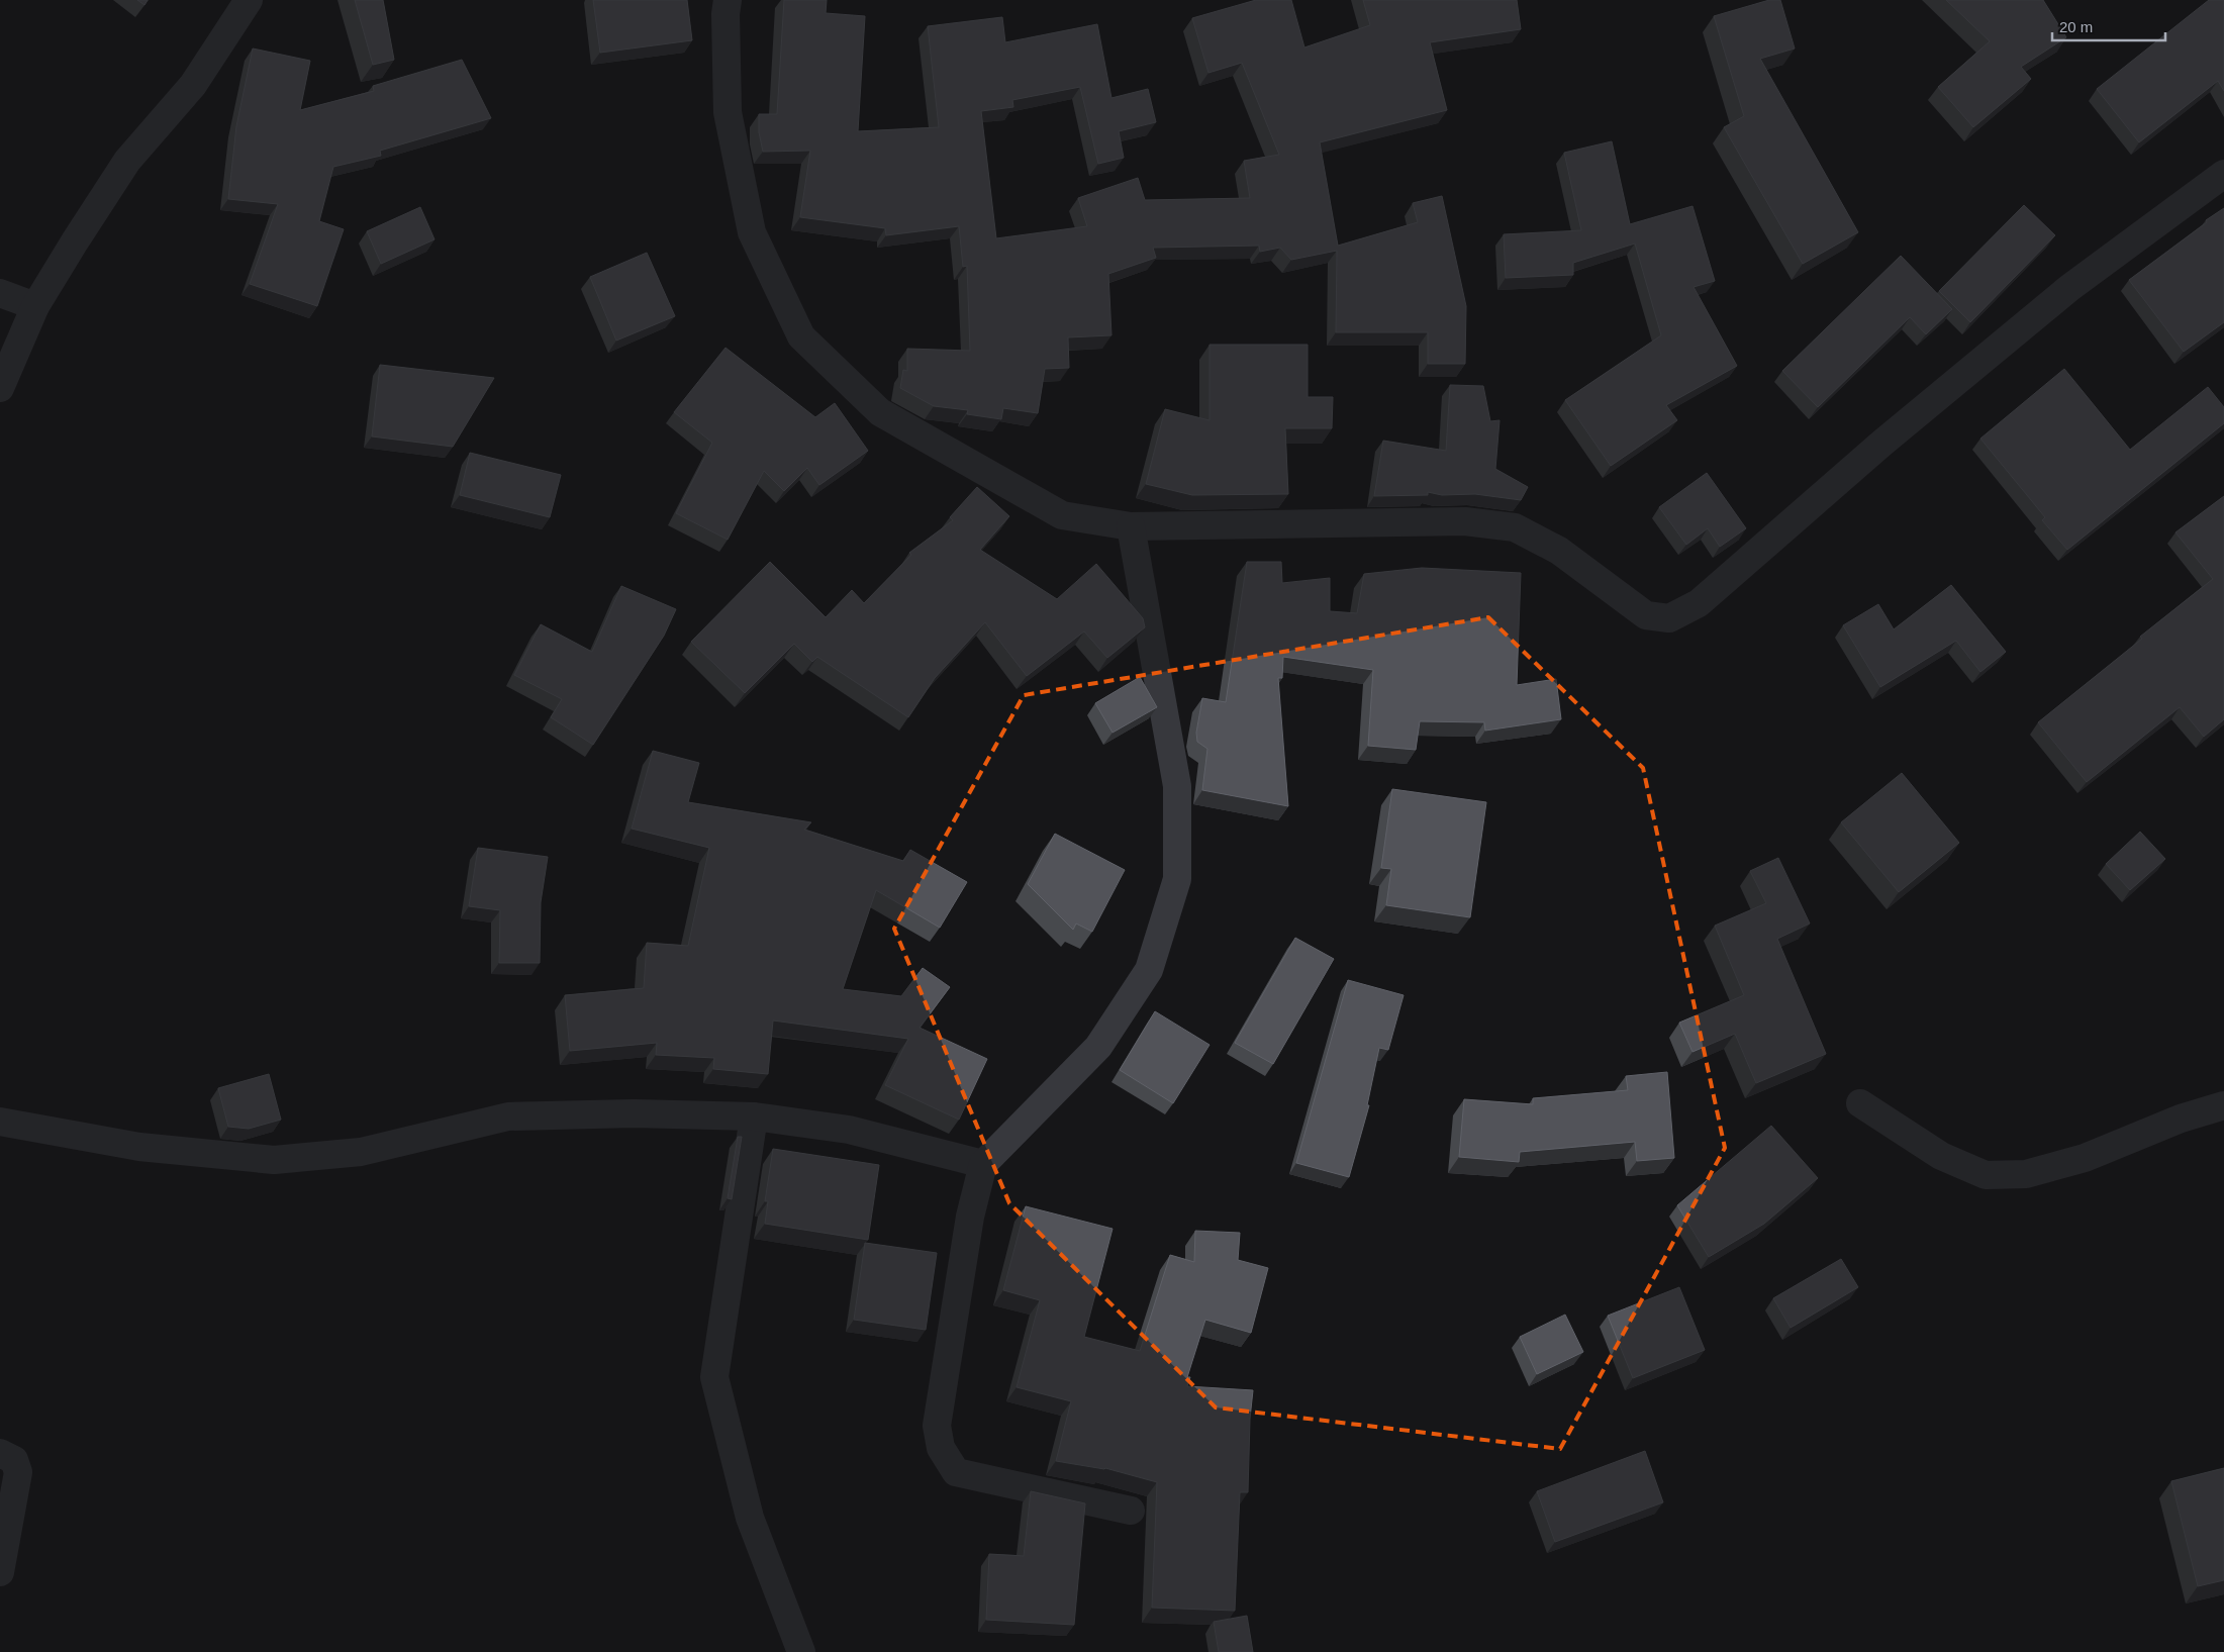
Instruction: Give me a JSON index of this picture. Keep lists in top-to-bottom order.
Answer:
{
  "scale_bar": "20 m"
}
